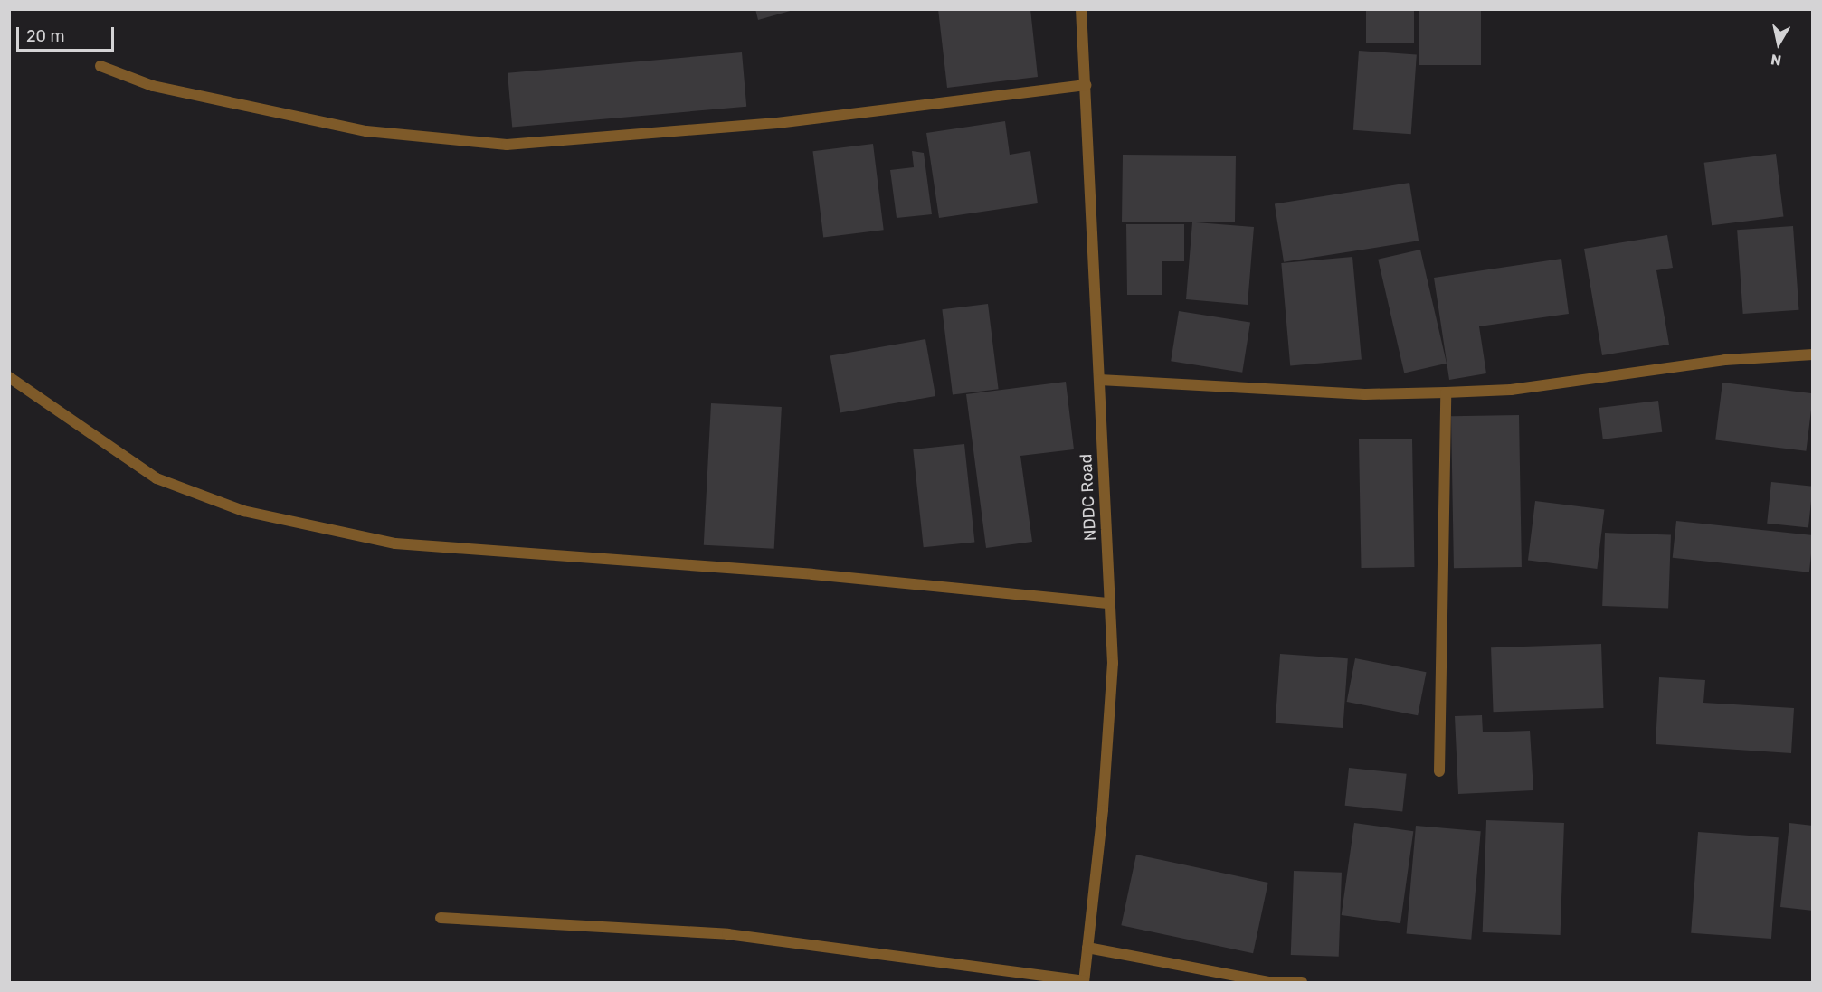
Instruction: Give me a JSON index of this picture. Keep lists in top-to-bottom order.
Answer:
{
  "streets": {
    "street": ["NDDC Road"]
  },
  "scale_bar": "20 m",
  "north": "bottom"
}
